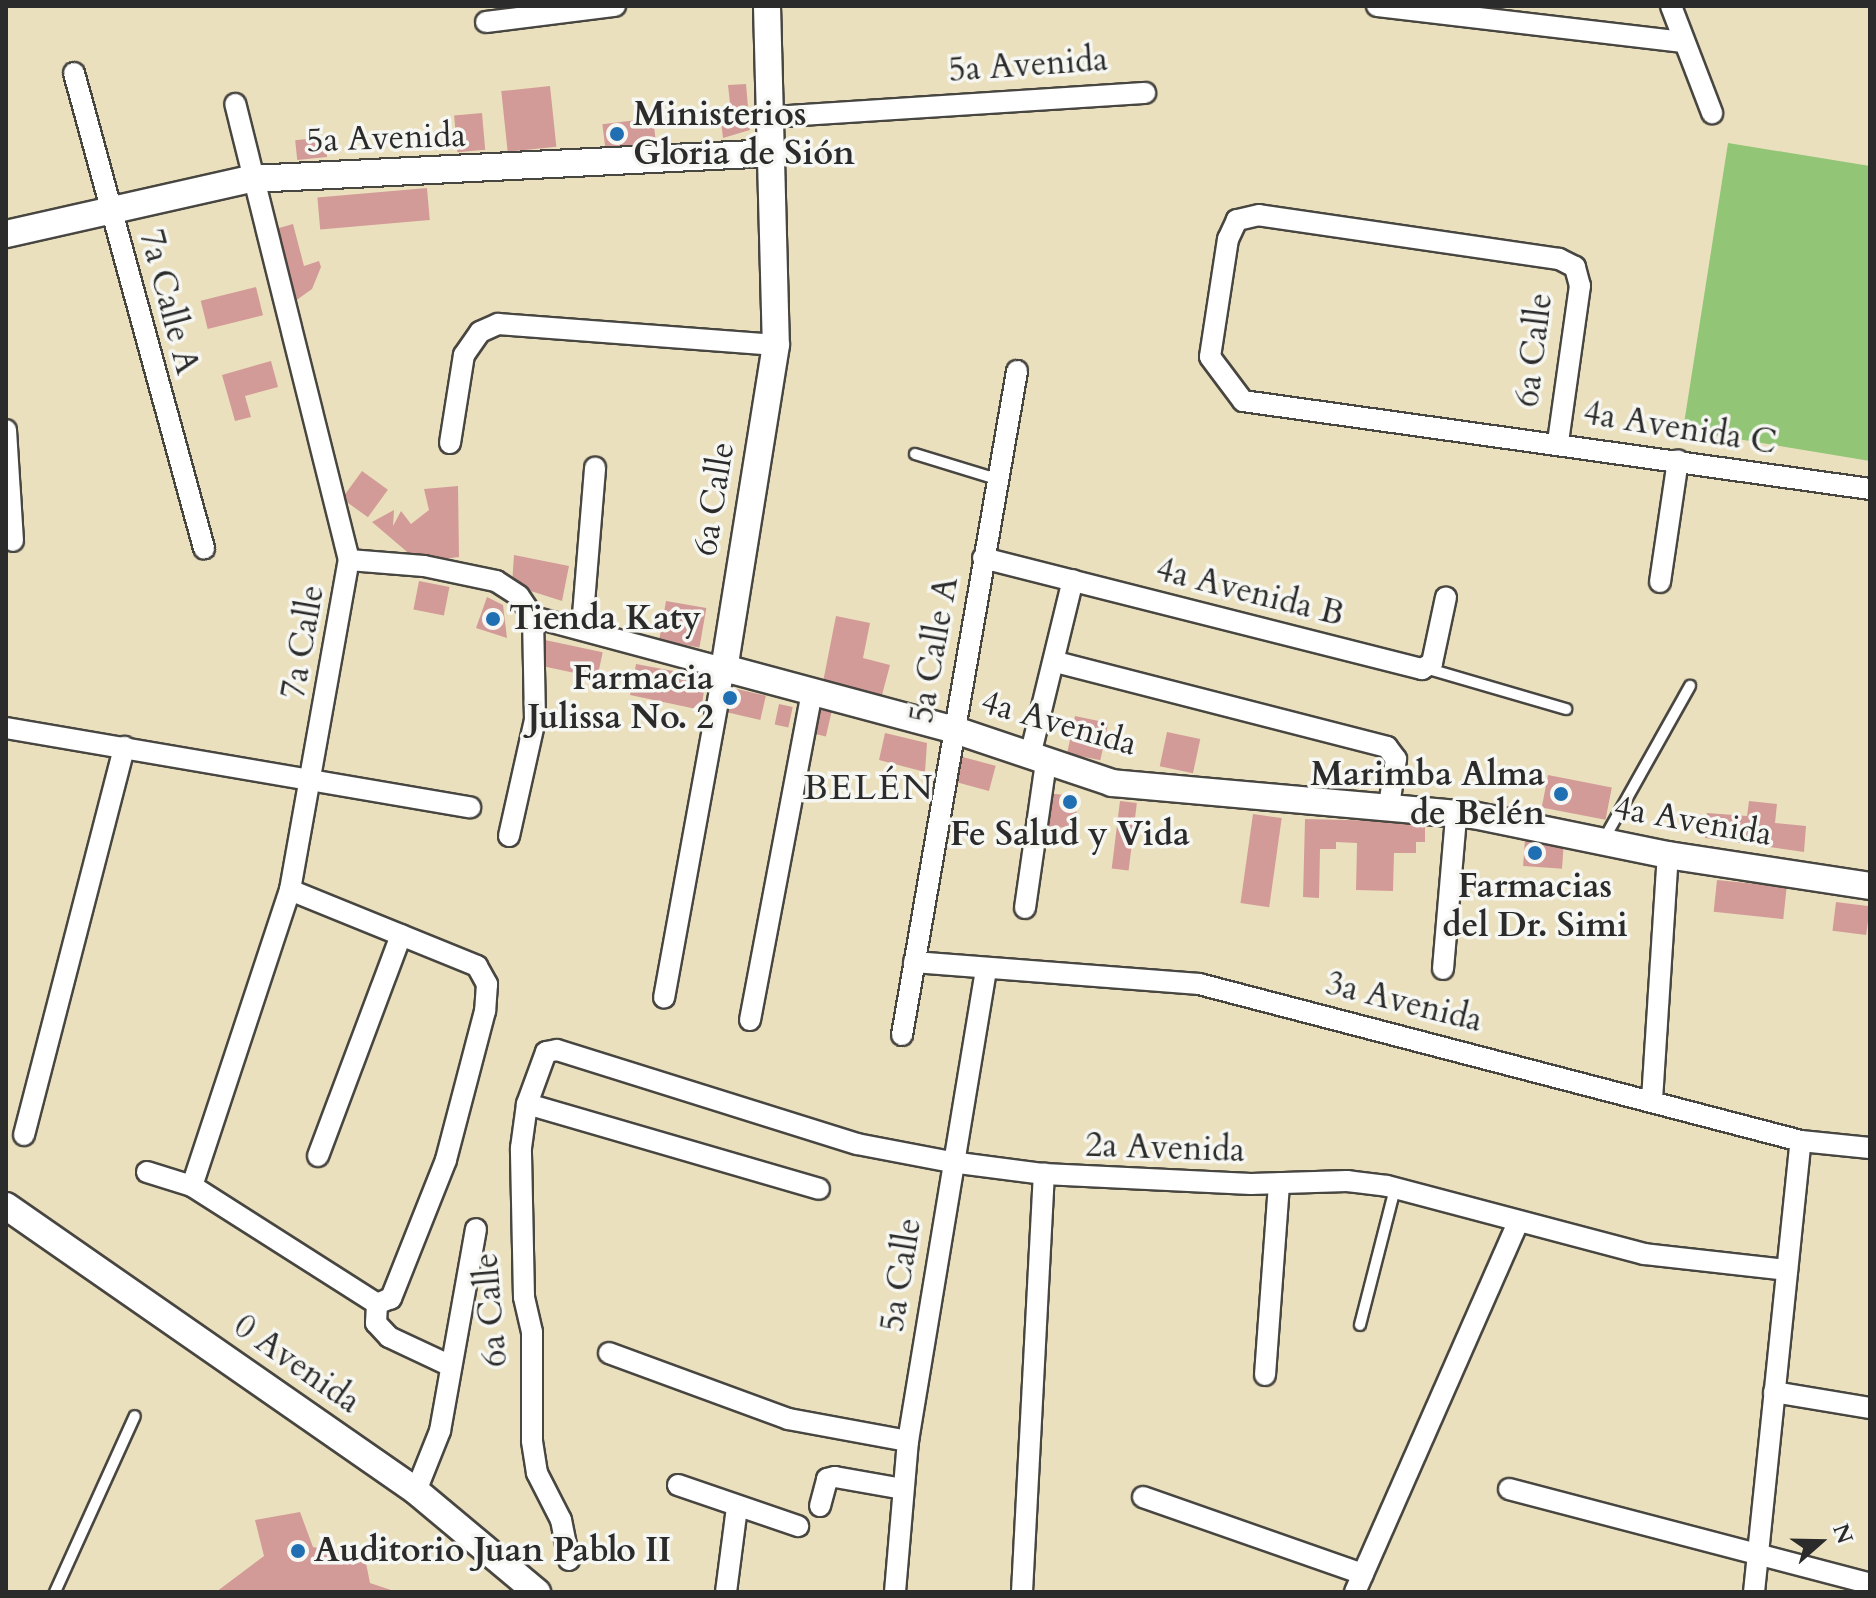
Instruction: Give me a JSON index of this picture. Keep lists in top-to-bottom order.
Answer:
{
  "streets": {
    "street": [
      "5a Avenida",
      "7a Calle A",
      "6a Calle",
      "4a Avenida C",
      "4a Avenida B",
      "7a Calle",
      "5a Calle A",
      "4a Avenida",
      "3a Avenida",
      "2a Avenida",
      "5a Calle",
      "0 Avenida"
    ]
  },
  "crossings": [
    ["5a Avenida", "7a Calle A"],
    ["5a Avenida", "6a Calle"],
    ["5a Avenida", "7a Calle"],
    ["6a Calle", "4a Avenida C"],
    ["6a Calle", "4a Avenida"],
    ["6a Calle", "2a Avenida"],
    ["4a Avenida B", "5a Calle A"],
    ["5a Calle A", "4a Avenida"],
    ["5a Calle A", "3a Avenida"],
    ["3a Avenida", "5a Calle"],
    ["2a Avenida", "5a Calle"]
  ],
  "districts": ["BELÉN"],
  "places": [
    "Ministerios Gloria de Sión",
    "Tienda Katy",
    "Farmacia Julissa No. 2",
    "Marimba Alma de Belén",
    "Fe Salud y Vida",
    "Farmacias del Dr. Simi",
    "Auditorio Juan Pablo II"
  ],
  "north": "right"
}
